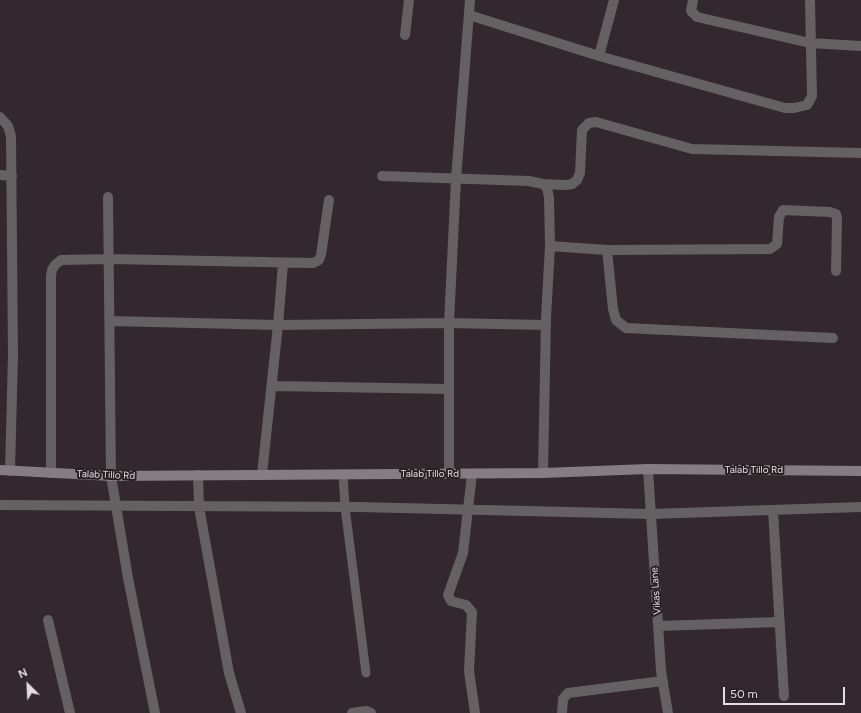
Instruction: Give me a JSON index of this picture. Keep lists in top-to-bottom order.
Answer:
{
  "streets": {
    "main road": ["Talab Tillo Rd"],
    "street": ["Vikas Lane"]
  },
  "crossings": [
    ["Talab Tillo Rd", "Vikas Lane"]
  ],
  "scale_bar": "50 m",
  "north": "top left"
}
